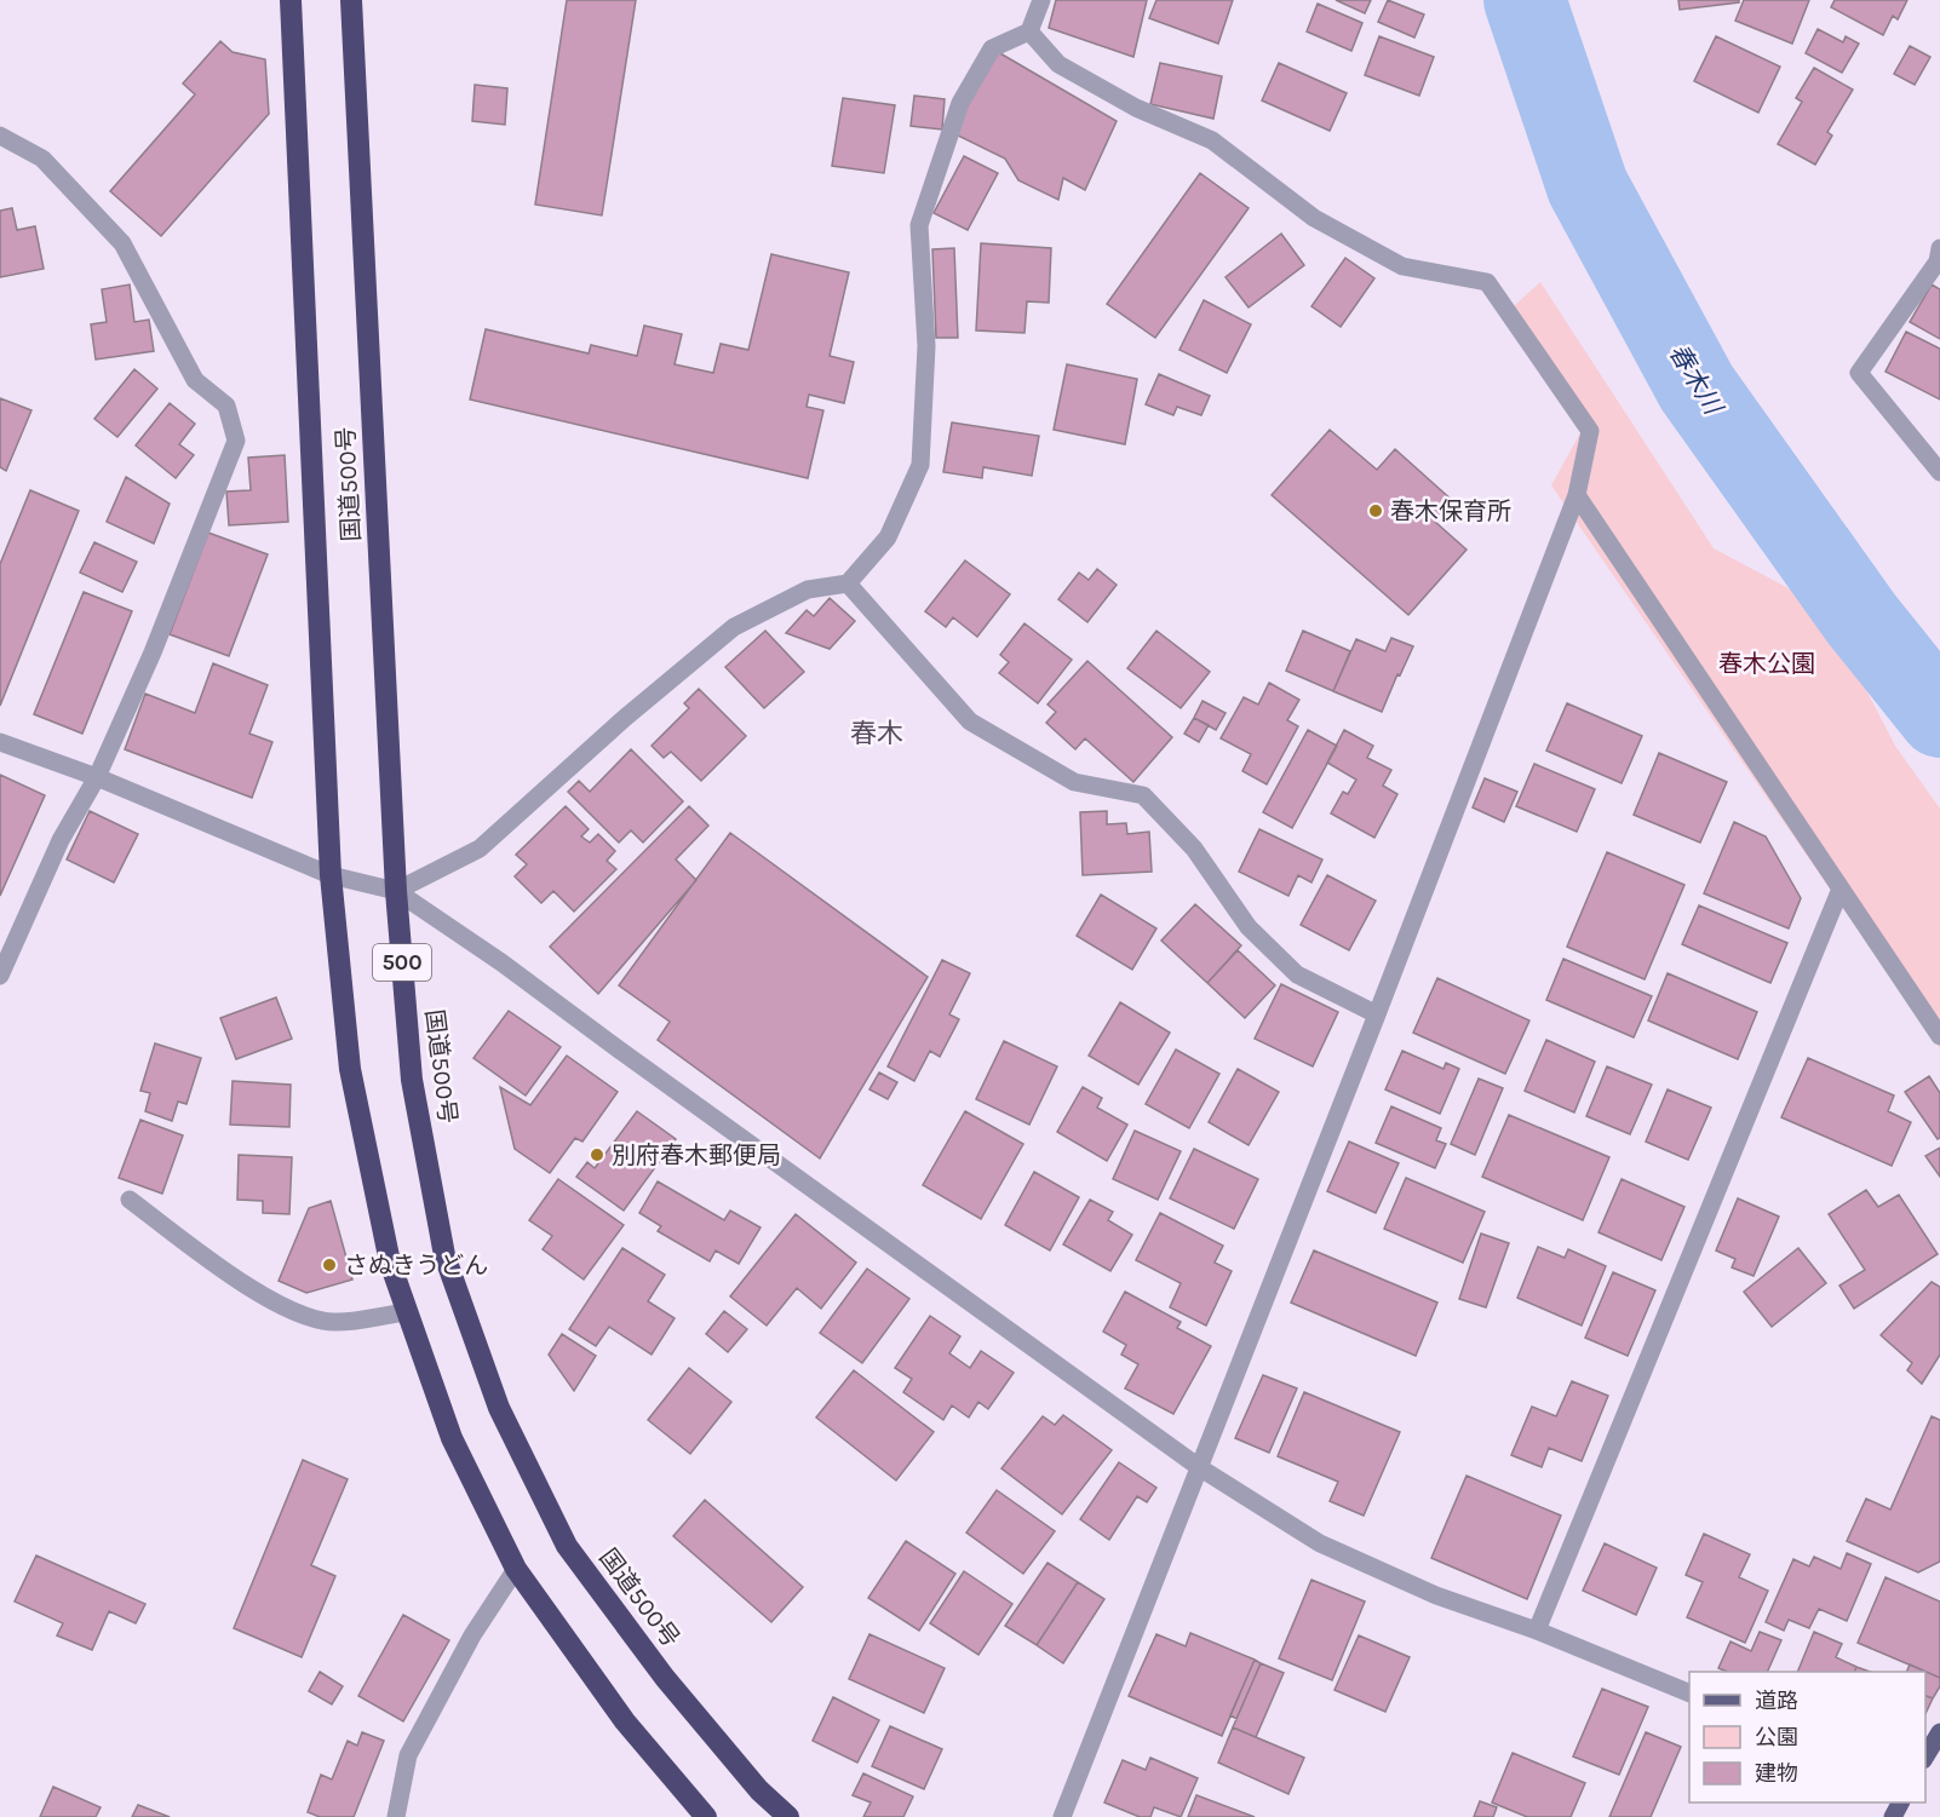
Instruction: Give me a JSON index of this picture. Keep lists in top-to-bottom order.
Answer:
{
  "streets": {
    "highway": ["国道500号", "500"]
  },
  "districts": ["春木"],
  "water": ["春木川"],
  "parks": ["春木公園"],
  "places": ["春木保育所", "別府春木郵便局", "さぬきうどん"],
  "legend": ["道路", "公園", "建物"]
}
